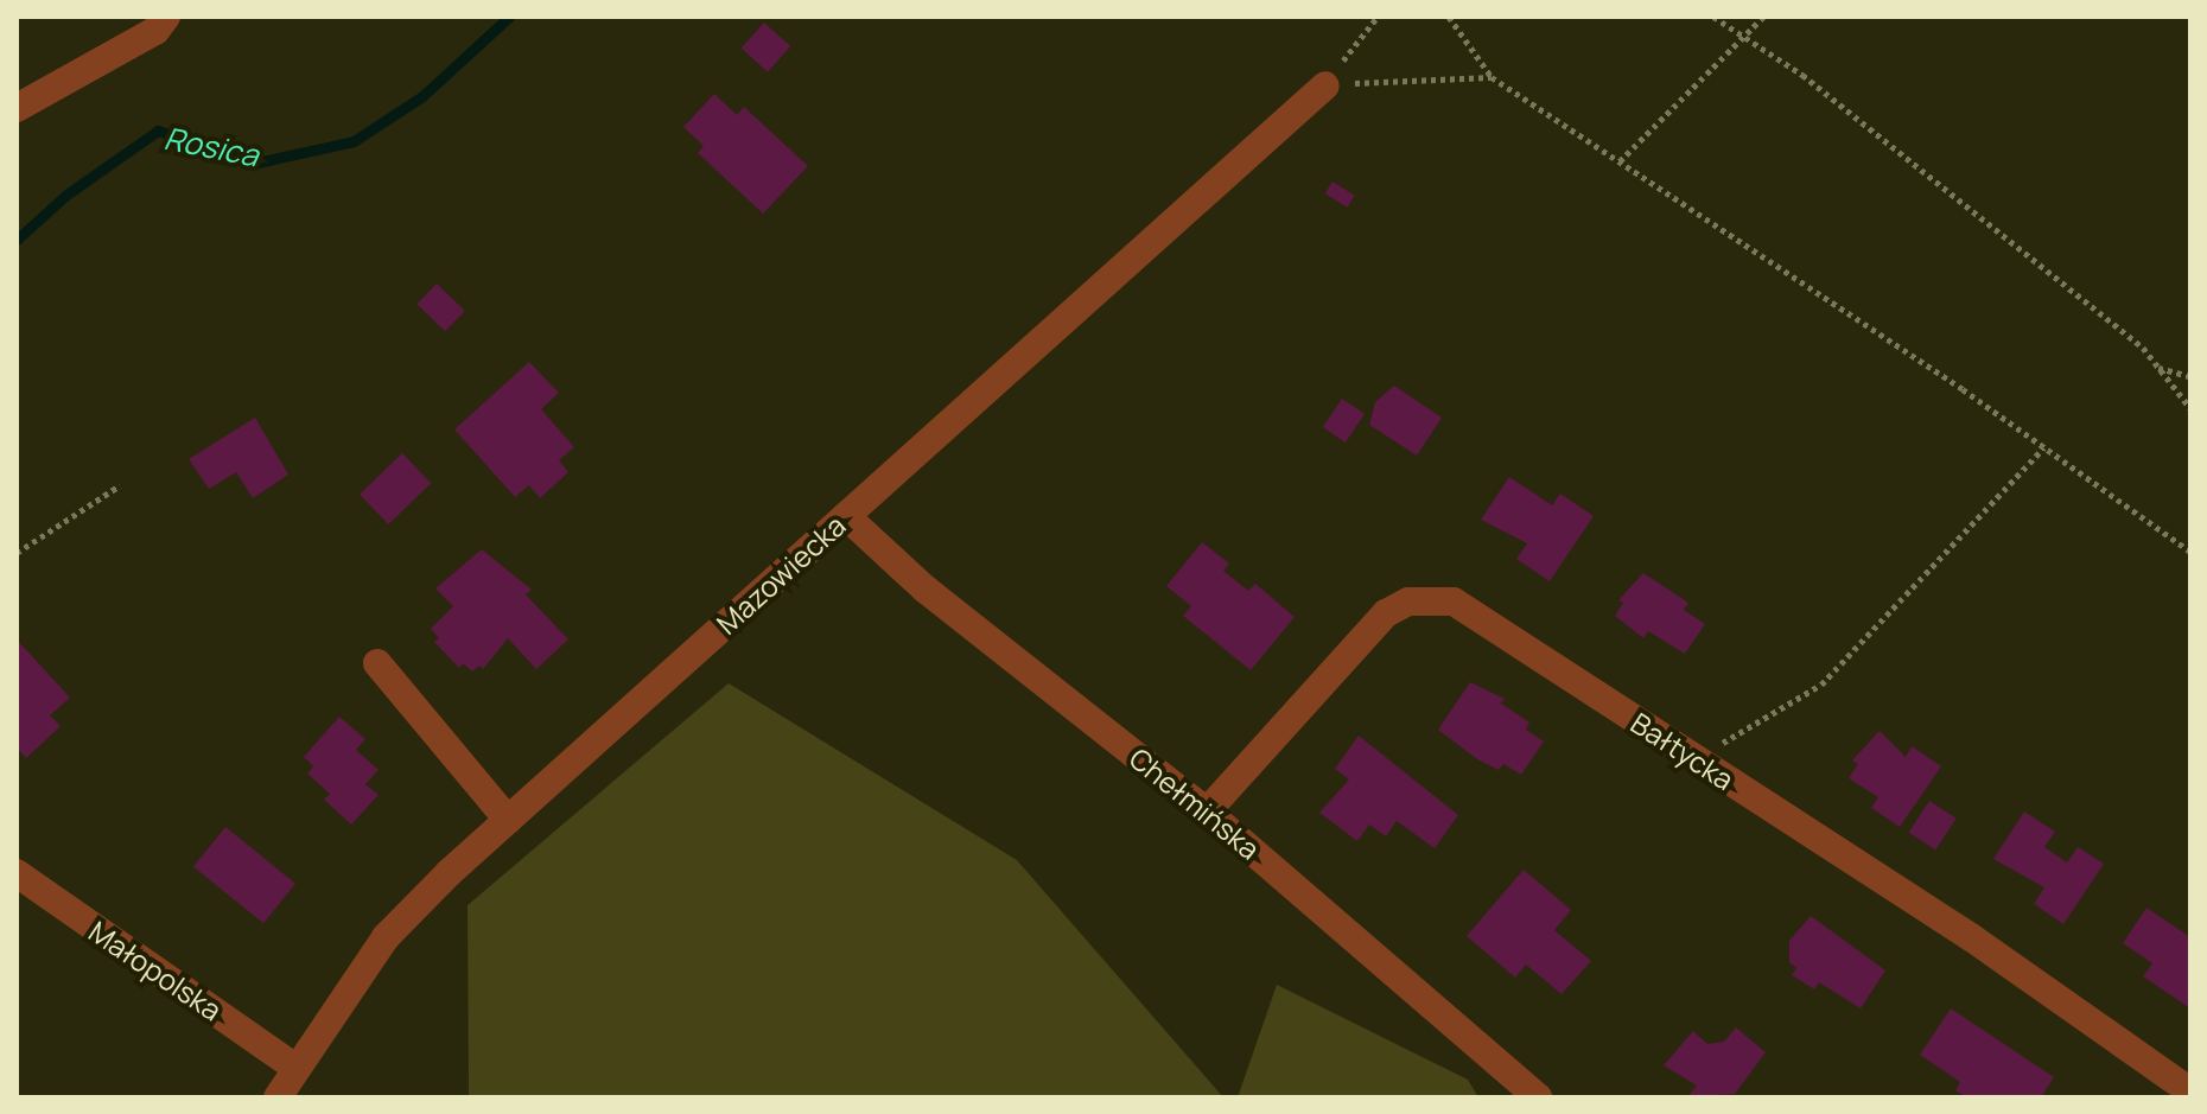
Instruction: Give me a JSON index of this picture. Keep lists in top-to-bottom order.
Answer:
{
  "streets": {
    "street": [
      "Mazowiecka",
      "Bałtycka",
      "Chełmińska",
      "Małopolska"
    ]
  },
  "crossings": [
    ["Mazowiecka", "Chełmińska"],
    ["Mazowiecka", "Małopolska"],
    ["Bałtycka", "Chełmińska"]
  ],
  "water": ["Rosica"]
}
